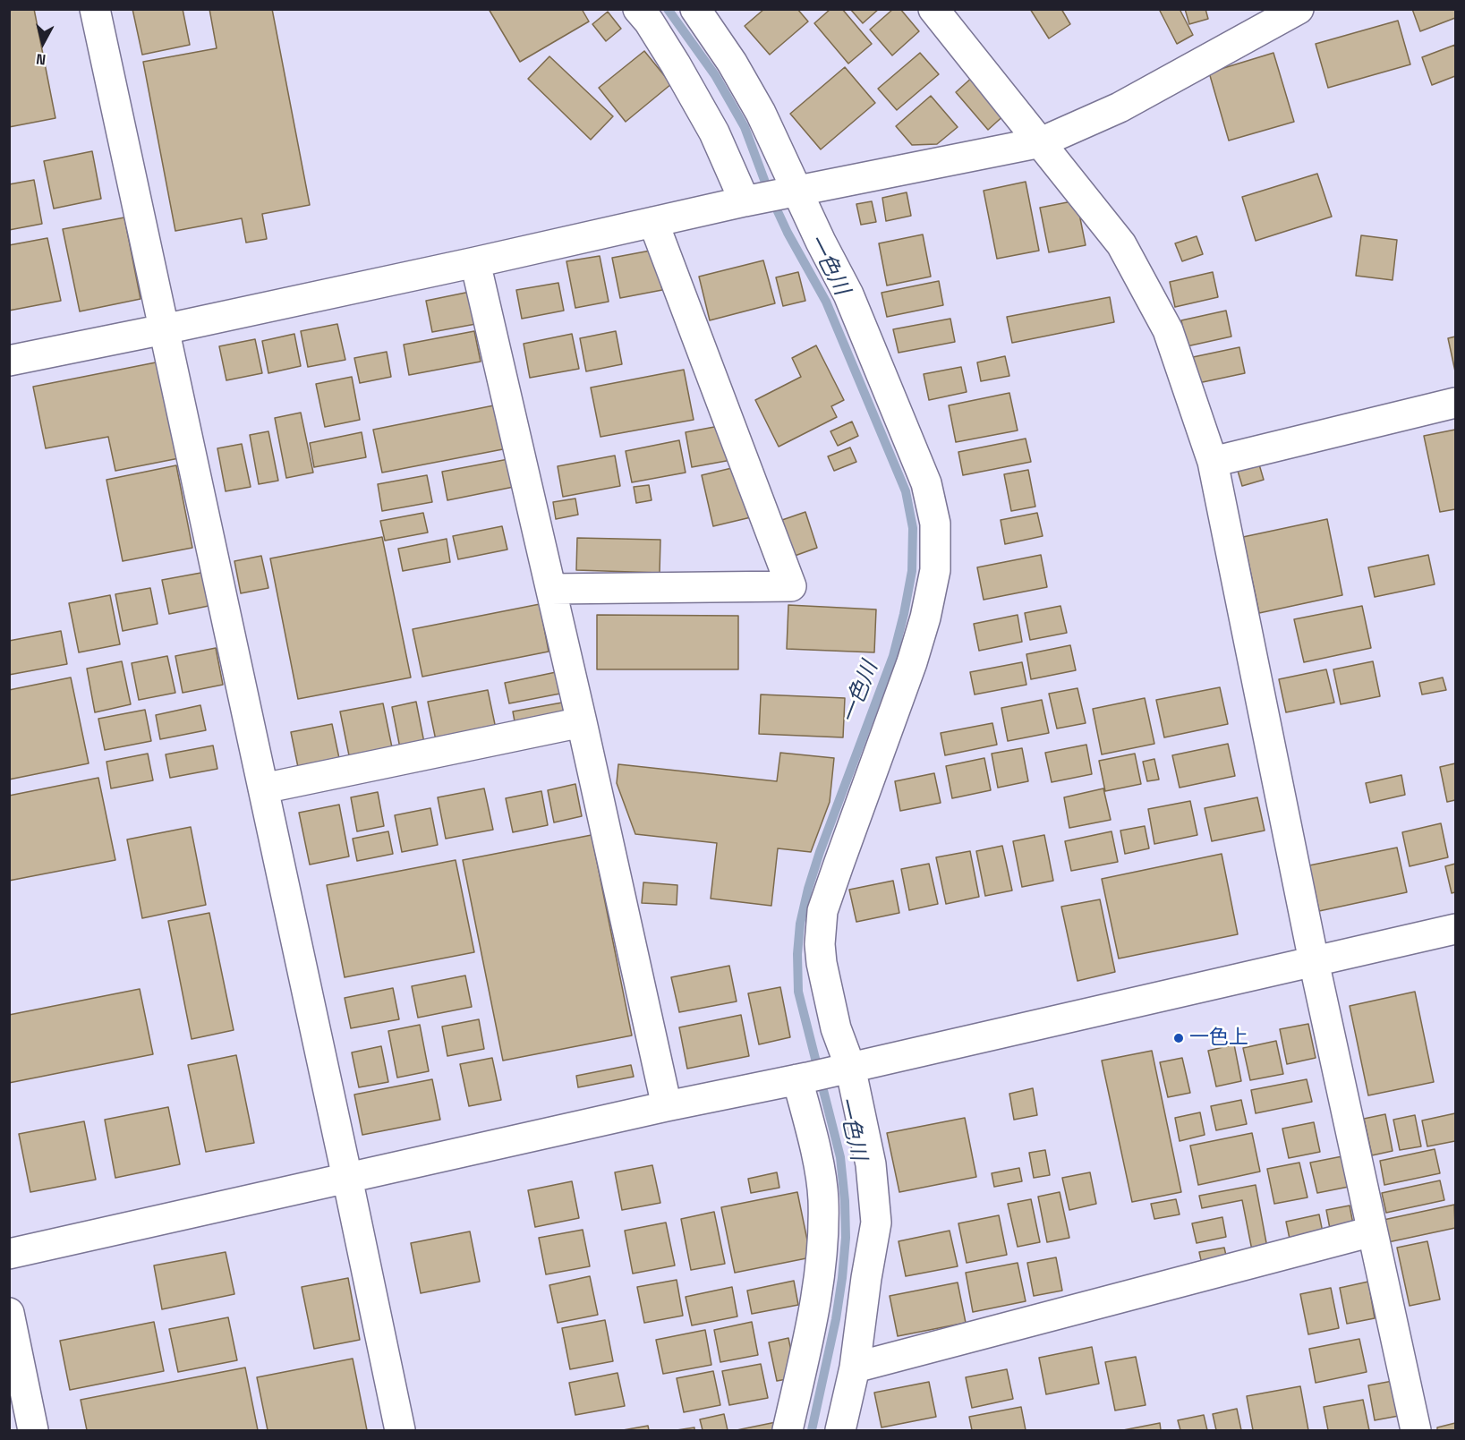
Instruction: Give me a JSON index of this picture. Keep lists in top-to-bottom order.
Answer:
{
  "water": ["一色川"],
  "places": ["一色上"],
  "north": "bottom"
}
